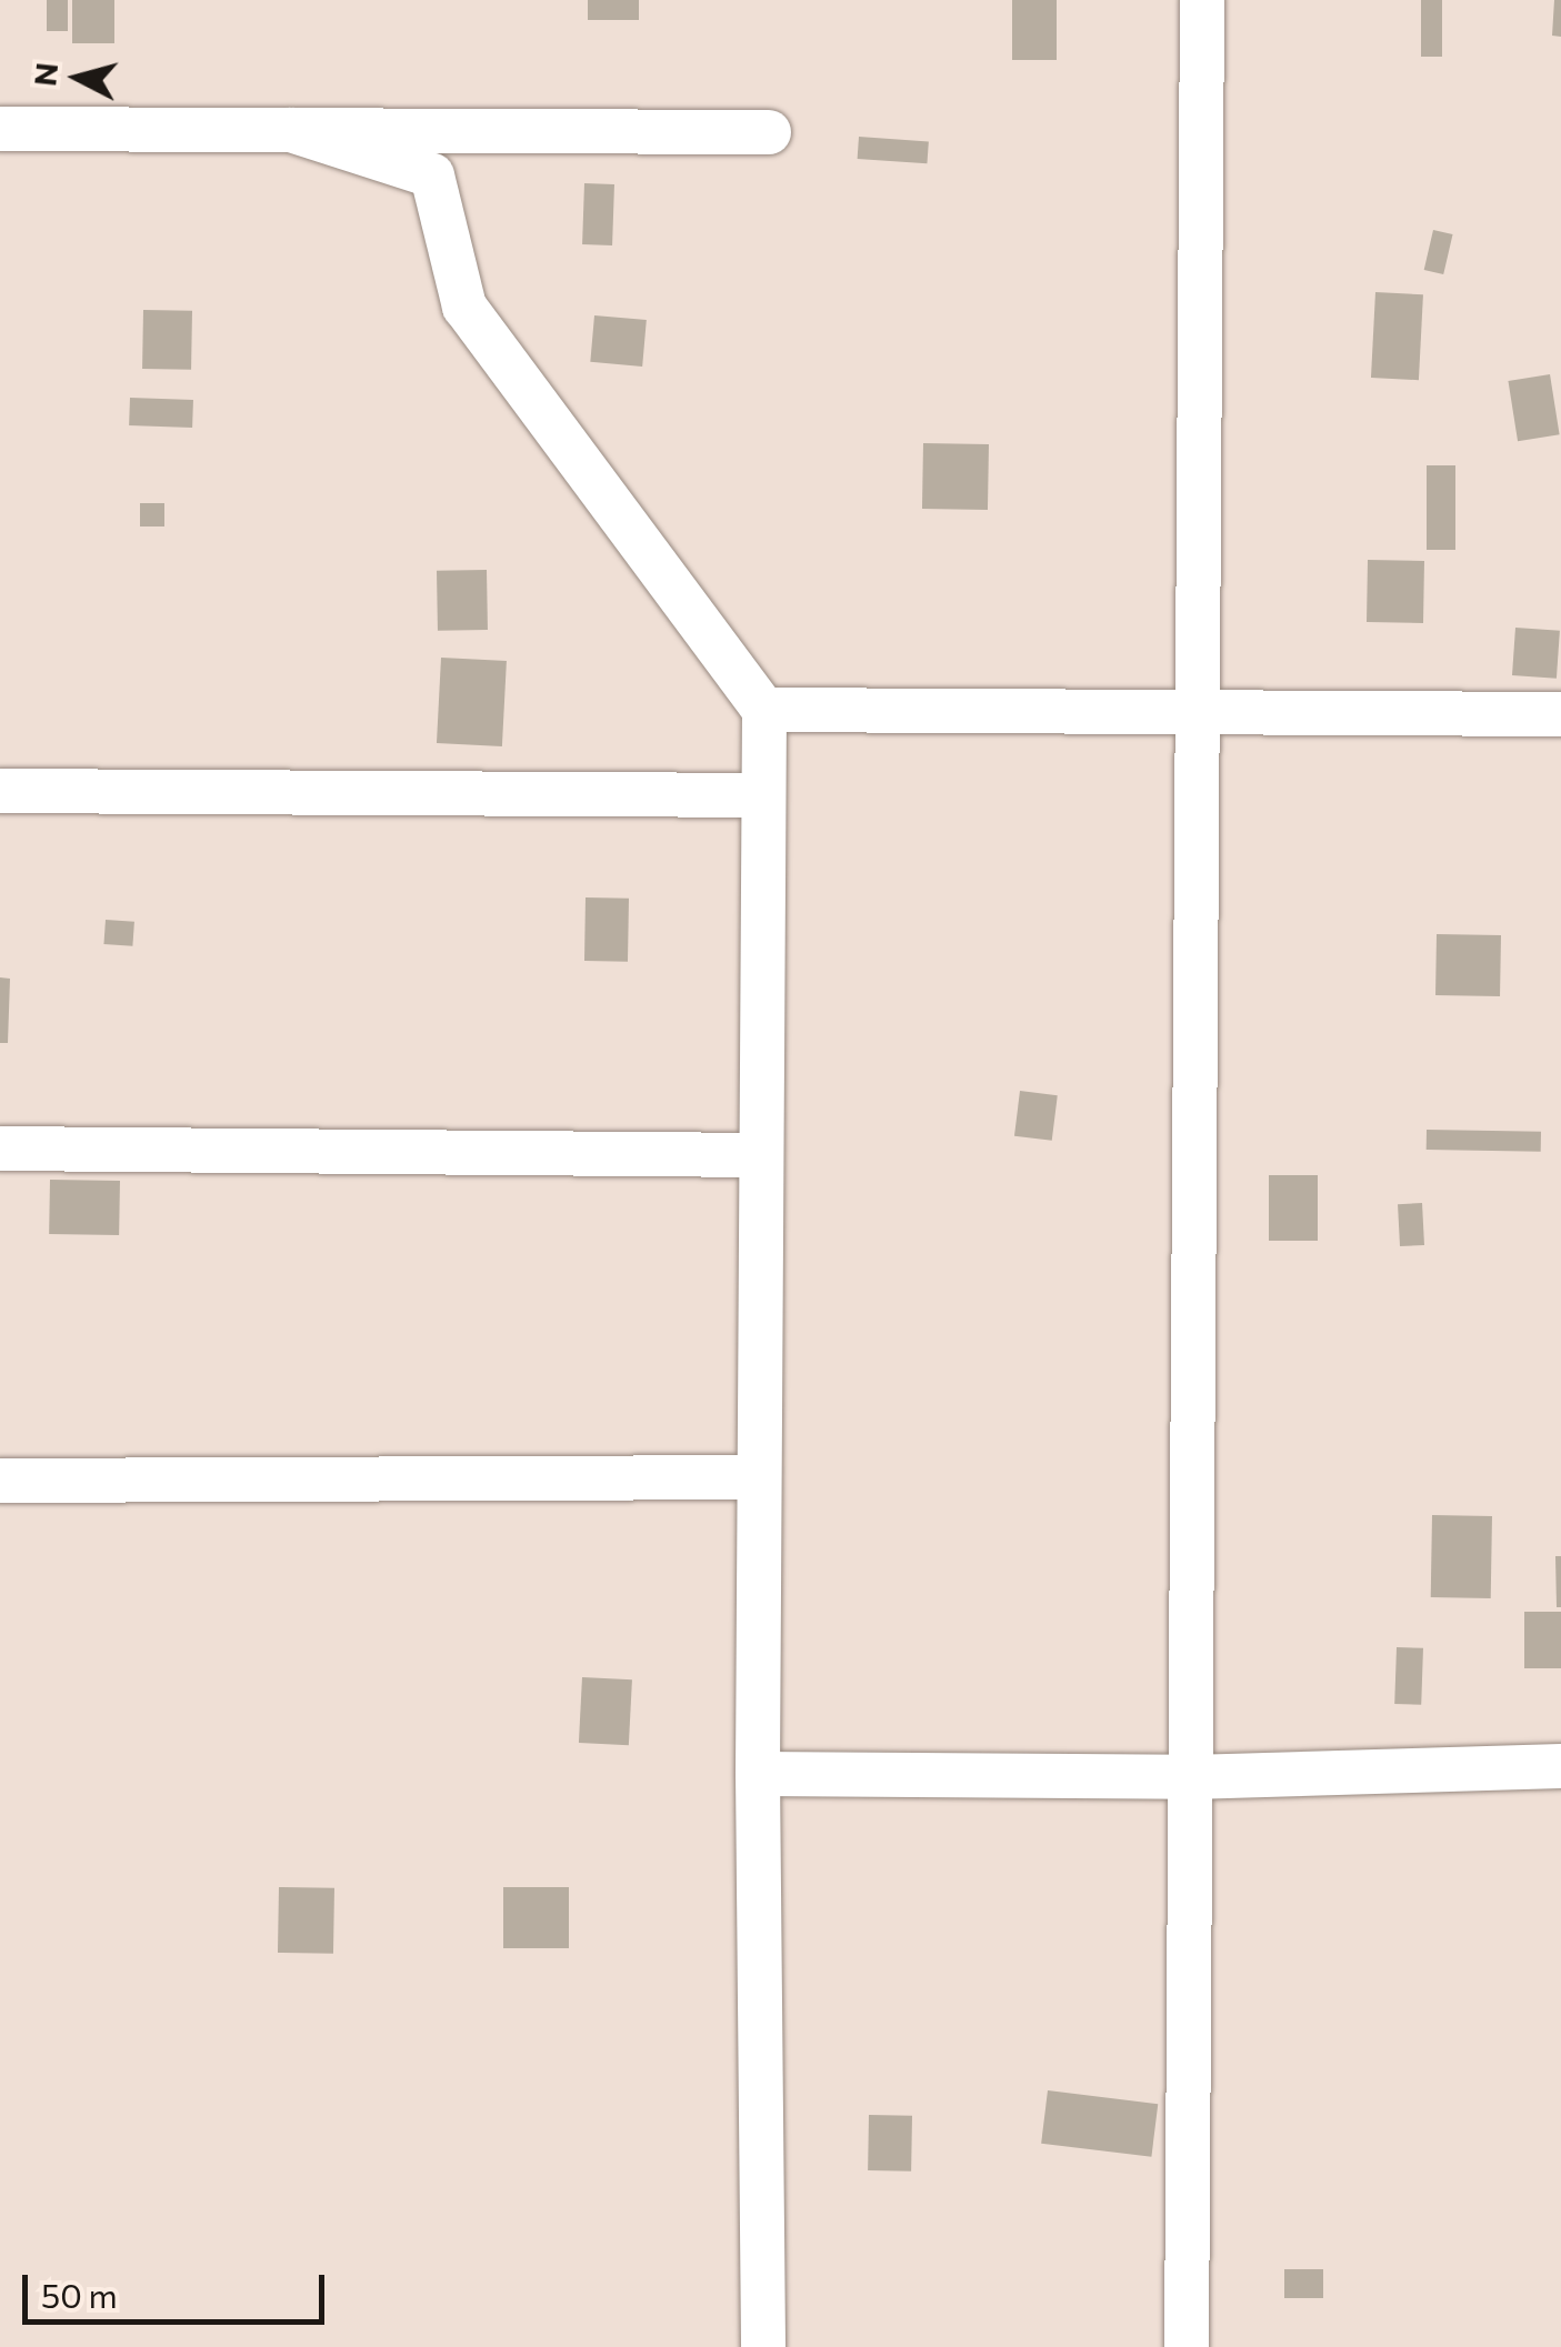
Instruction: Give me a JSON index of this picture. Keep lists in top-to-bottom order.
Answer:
{
  "scale_bar": "50 m",
  "north": "left"
}
